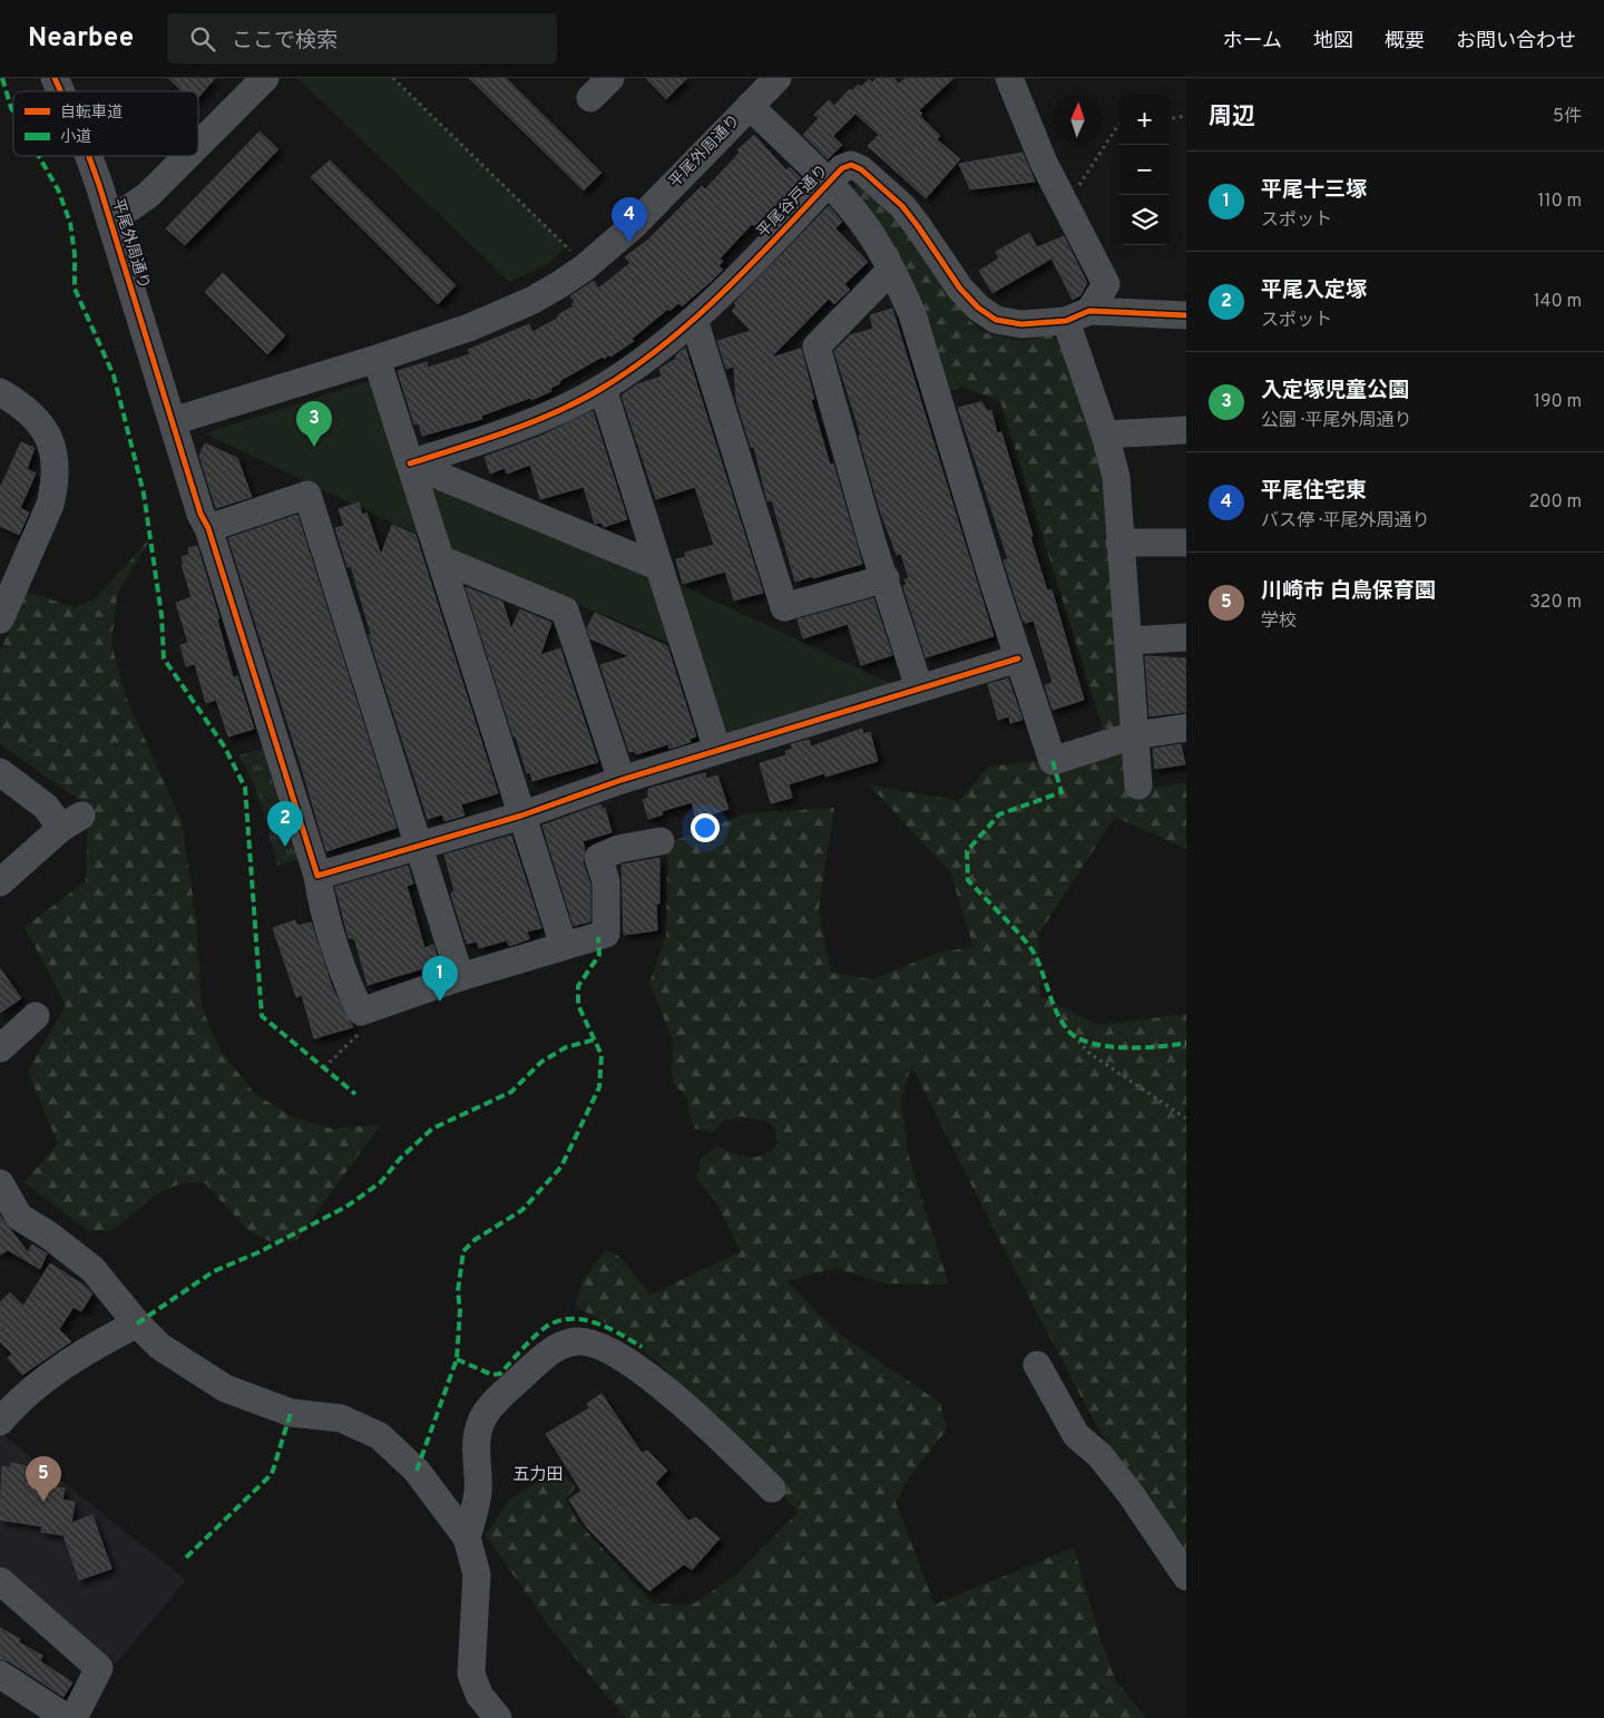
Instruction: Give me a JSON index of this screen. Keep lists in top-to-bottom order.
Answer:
{
  "streets": {
    "street": ["平尾外周通り", "平尾谷戸通り"]
  },
  "districts": ["五力田"],
  "legend": ["自転車道", "小道"],
  "north": "top",
  "page": {
    "header": "Nearbee",
    "search": "ここで検索",
    "nav": [
      "ホーム",
      "地図",
      "概要",
      "お問い合わせ"
    ],
    "heading": ["周辺", "5件"],
    "map_buttons": ["+", "−"],
    "list": [
      {
        "mark": "1",
        "name": "平尾十三塚",
        "note": "スポット",
        "value": "110 m"
      },
      {
        "mark": "2",
        "name": "平尾入定塚",
        "note": "スポット",
        "value": "140 m"
      },
      {
        "mark": "3",
        "name": "入定塚児童公園",
        "note": "公園 · 平尾外周通り",
        "value": "190 m"
      },
      {
        "mark": "4",
        "name": "平尾住宅東",
        "note": "バス停 · 平尾外周通り",
        "value": "200 m"
      },
      {
        "mark": "5",
        "name": "川崎市 白鳥保育園",
        "note": "学校",
        "value": "320 m"
      }
    ],
    "pins": [
      "4",
      "3",
      "2",
      "1",
      "5"
    ]
  }
}
